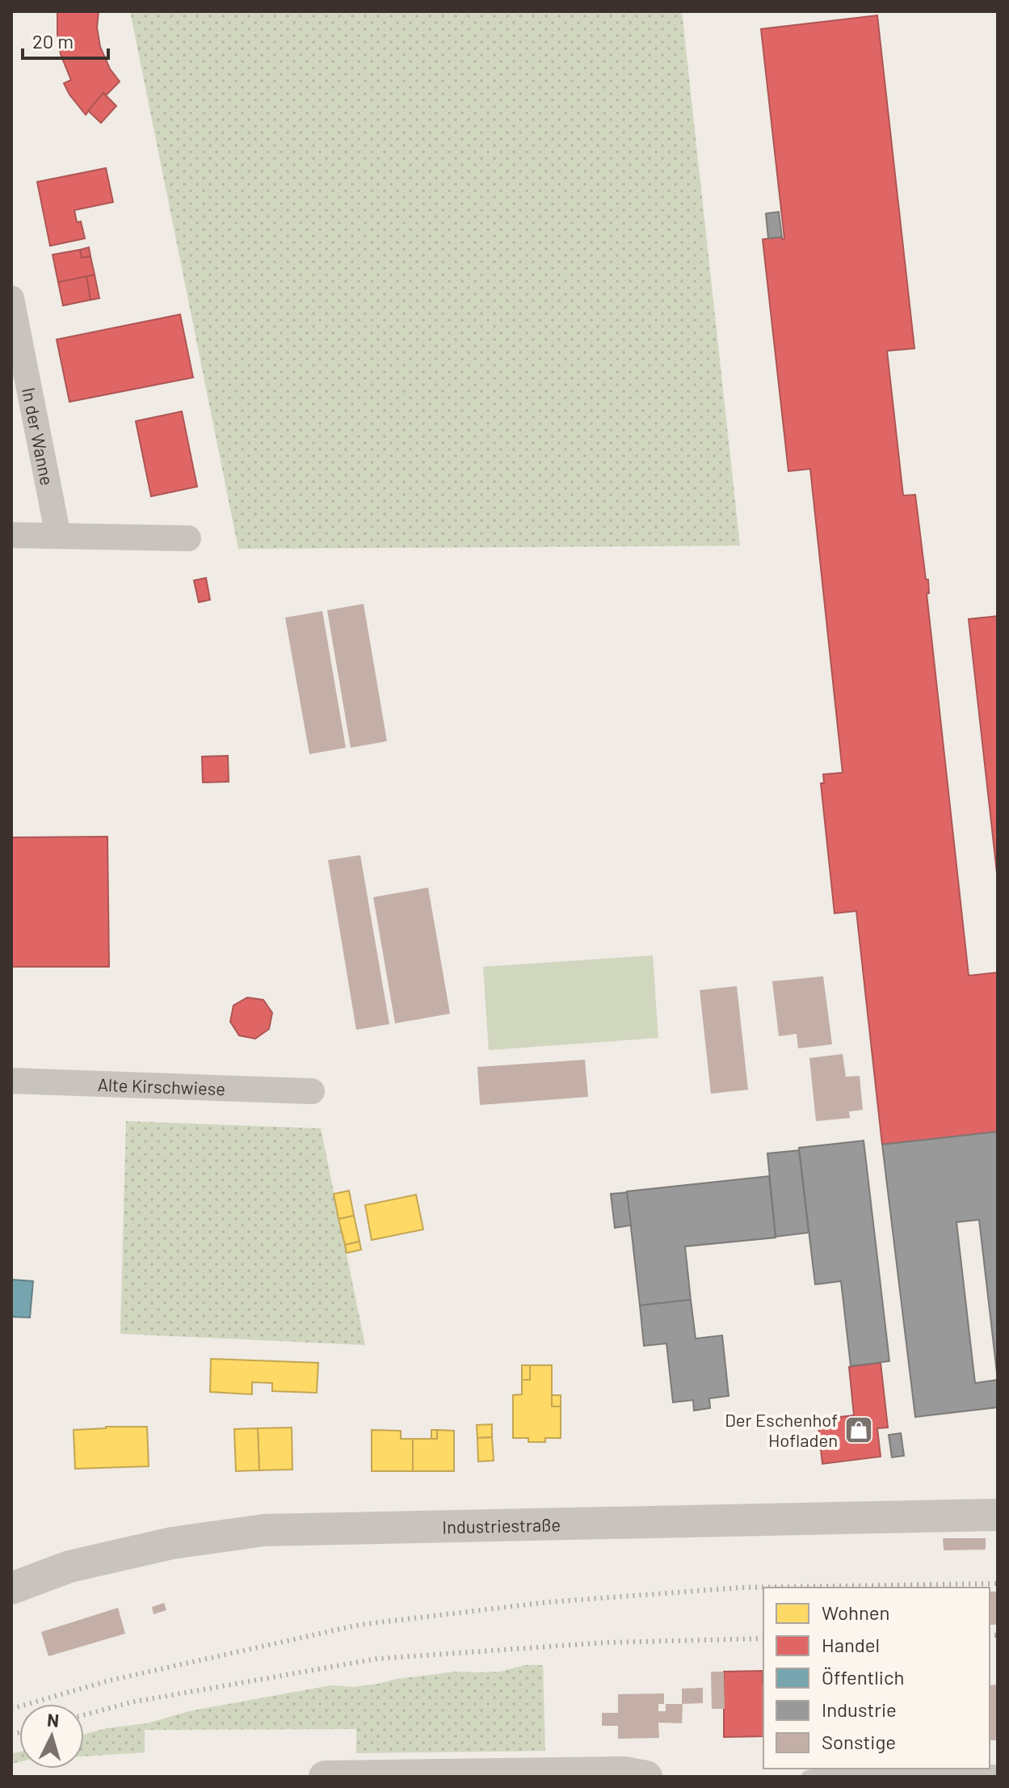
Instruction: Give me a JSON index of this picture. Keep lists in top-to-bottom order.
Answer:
{
  "streets": {
    "street": ["In der Wanne", "Alte Kirschwiese", "Industriestraße"]
  },
  "places": {
    "shop": ["Der Eschenhof Hofladen"]
  },
  "legend": [
    "Wohnen",
    "Handel",
    "Öffentlich",
    "Industrie",
    "Sonstige"
  ],
  "scale_bar": "20 m",
  "north": "top"
}
